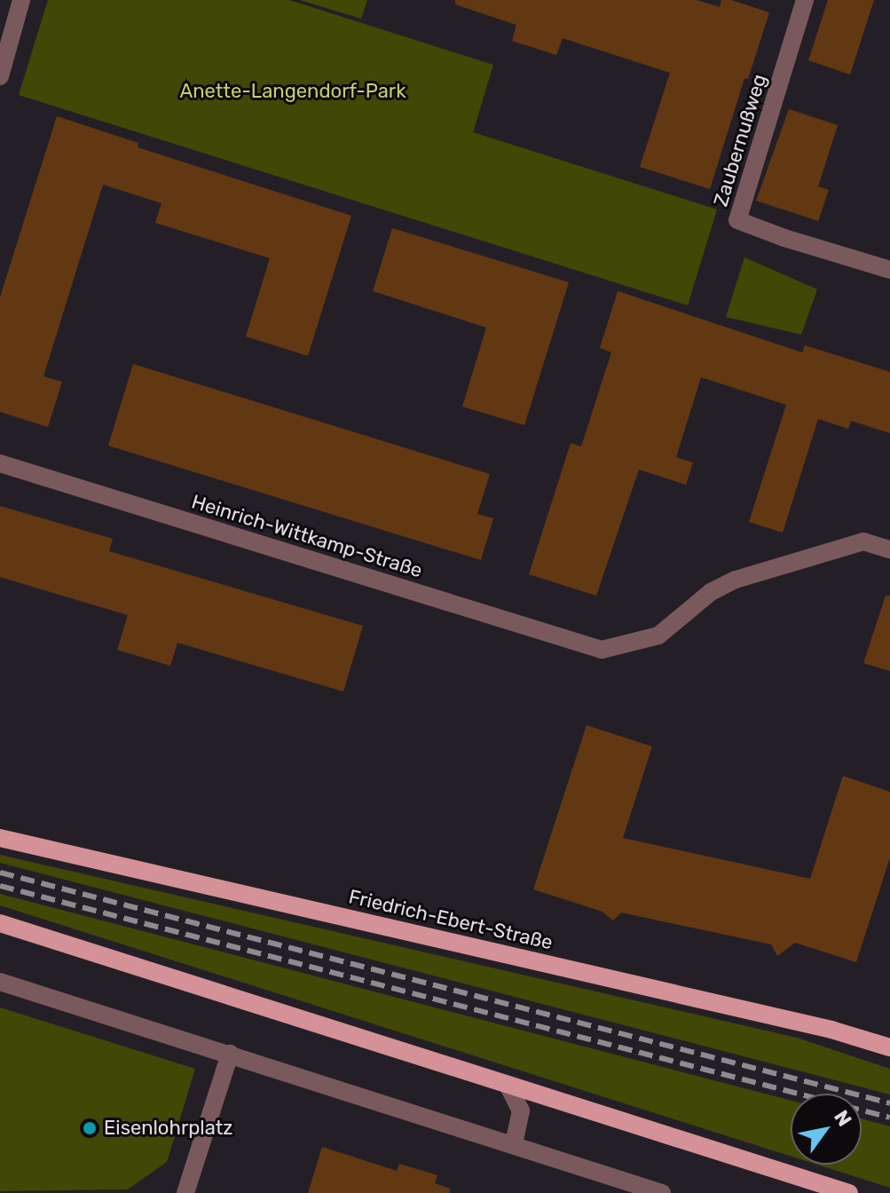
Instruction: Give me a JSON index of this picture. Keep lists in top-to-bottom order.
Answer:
{
  "streets": {
    "main road": ["Friedrich-Ebert-Straße"],
    "street": ["Zaubernußweg", "Heinrich-Wittkamp-Straße"]
  },
  "parks": ["Anette-Langendorf-Park"],
  "places": ["Eisenlohrplatz"],
  "north": "top right"
}
